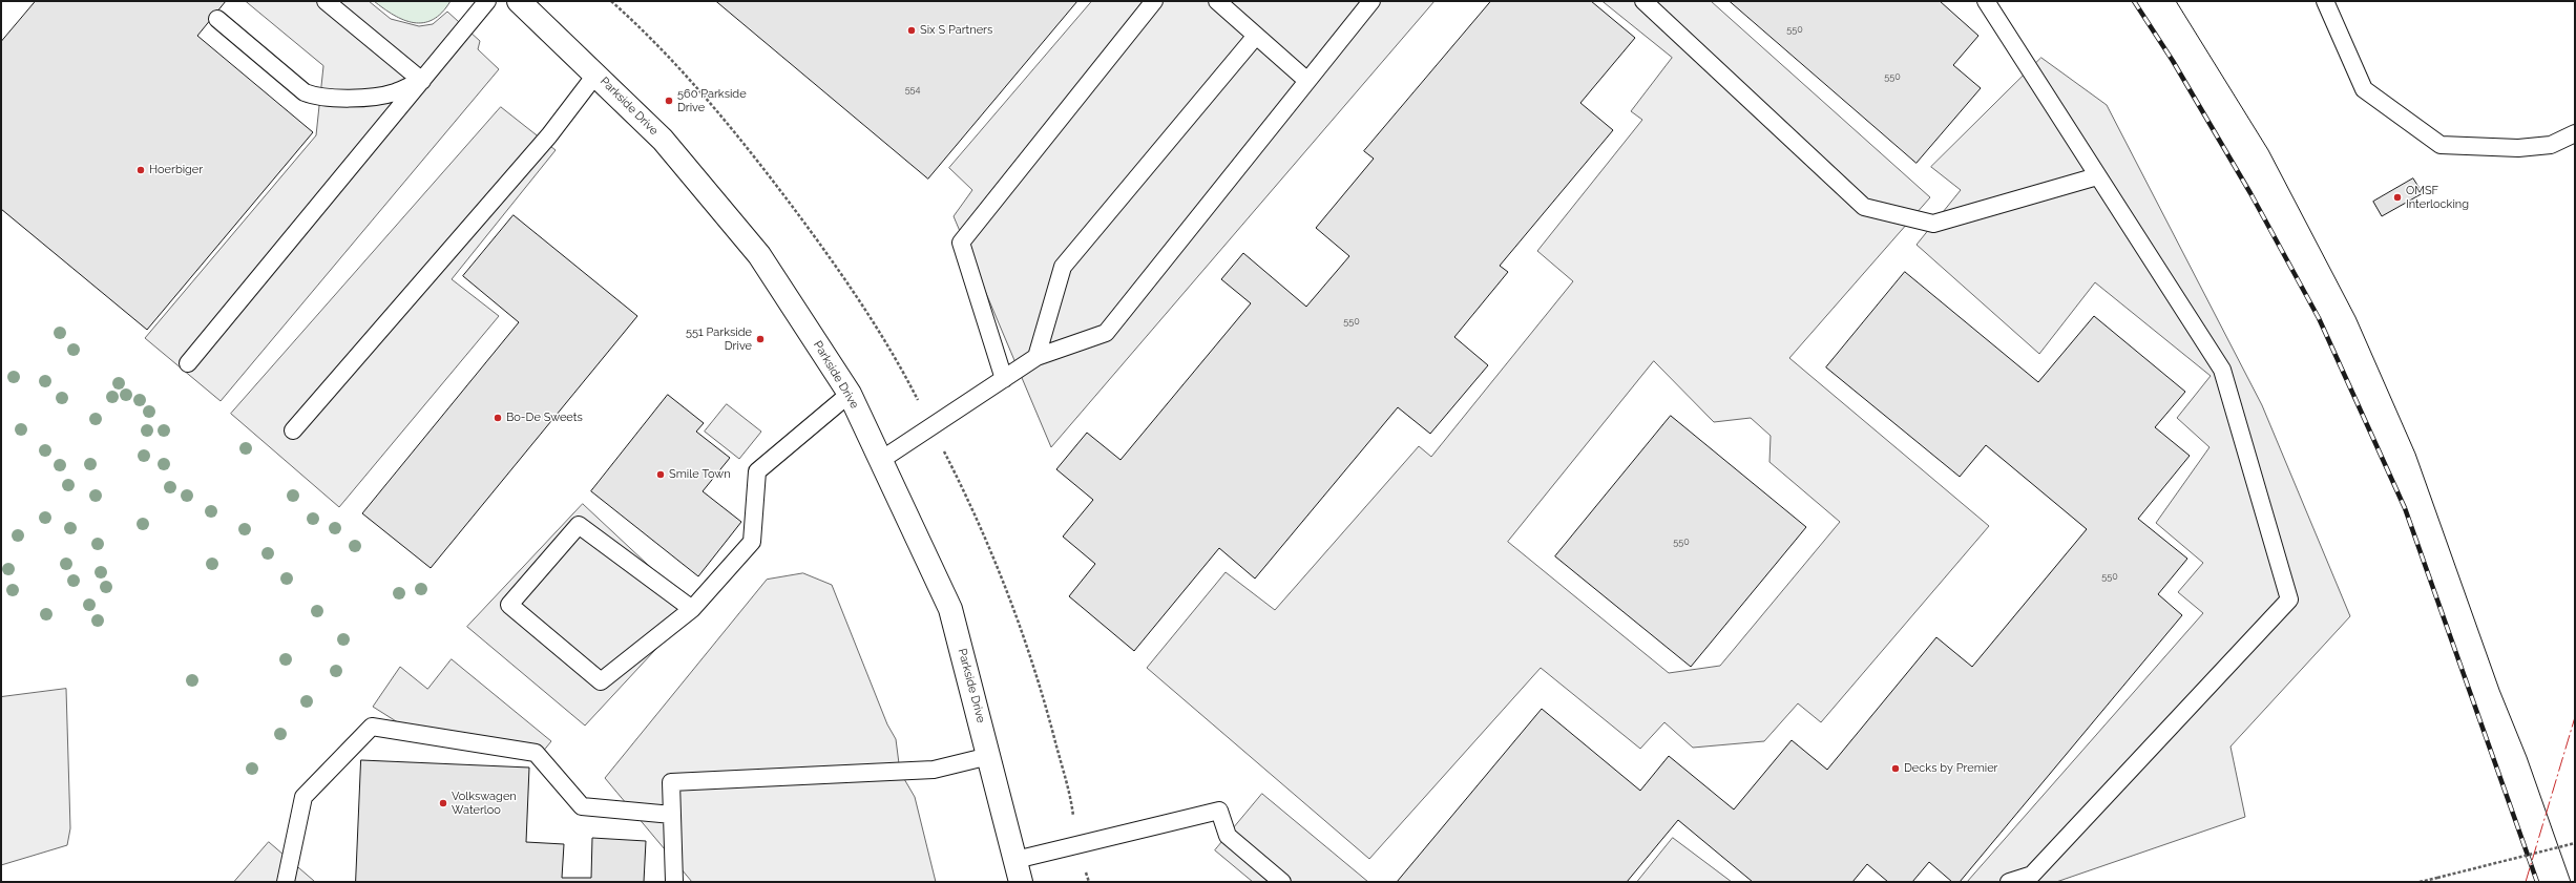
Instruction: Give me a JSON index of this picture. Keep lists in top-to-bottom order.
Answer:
{
  "streets": {
    "street": ["Parkside Drive"]
  },
  "places": [
    "Six S Partners",
    "560 Parkside Drive",
    "Hoerbiger",
    "OMSF Interlocking",
    "551 Parkside Drive",
    "Bo-De Sweets",
    "Smile Town",
    "Decks by Premier",
    "Volkswagen Waterloo"
  ],
  "house_numbers": [
    "550",
    "550",
    "554",
    "550",
    "550",
    "550"
  ]
}
